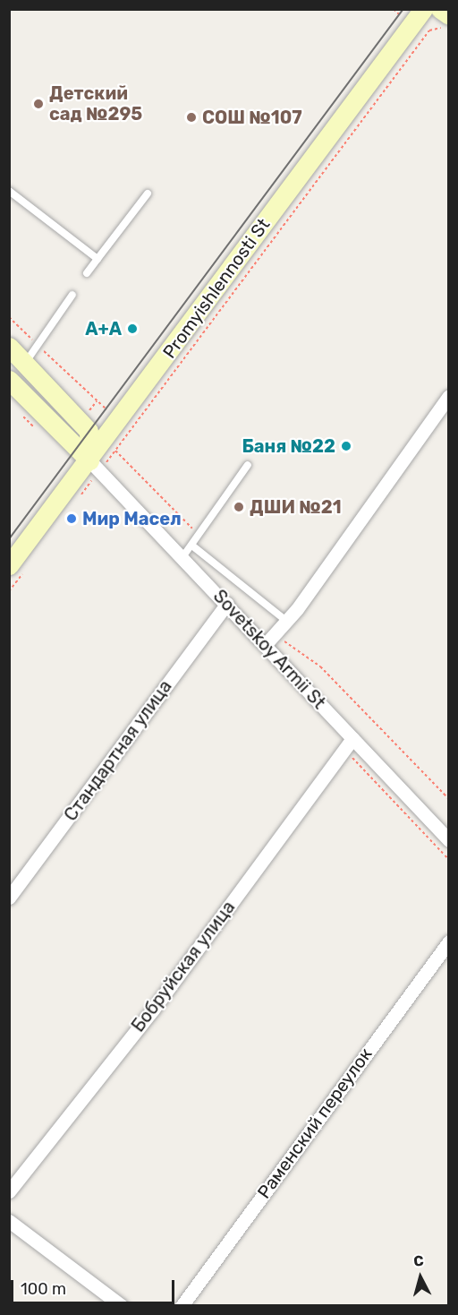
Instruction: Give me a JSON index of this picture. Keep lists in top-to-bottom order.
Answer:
{
  "streets": {
    "main road": ["Promyishlennosti St", "Sovetskoy Armii St"],
    "street": ["Стандартная улица", "Бобруйская улица", "Раменский переулок"]
  },
  "crossings": [
    ["Promyishlennosti St", "Sovetskoy Armii St"],
    ["Sovetskoy Armii St", "Стандартная улица"],
    ["Sovetskoy Armii St", "Бобруйская улица"]
  ],
  "places": [
    "Детский сад №295",
    "СОШ №107",
    "А+A",
    "Баня №22",
    "ДШИ №21",
    "Мир Масел"
  ],
  "scale_bar": "100 m",
  "north": "top"
}
